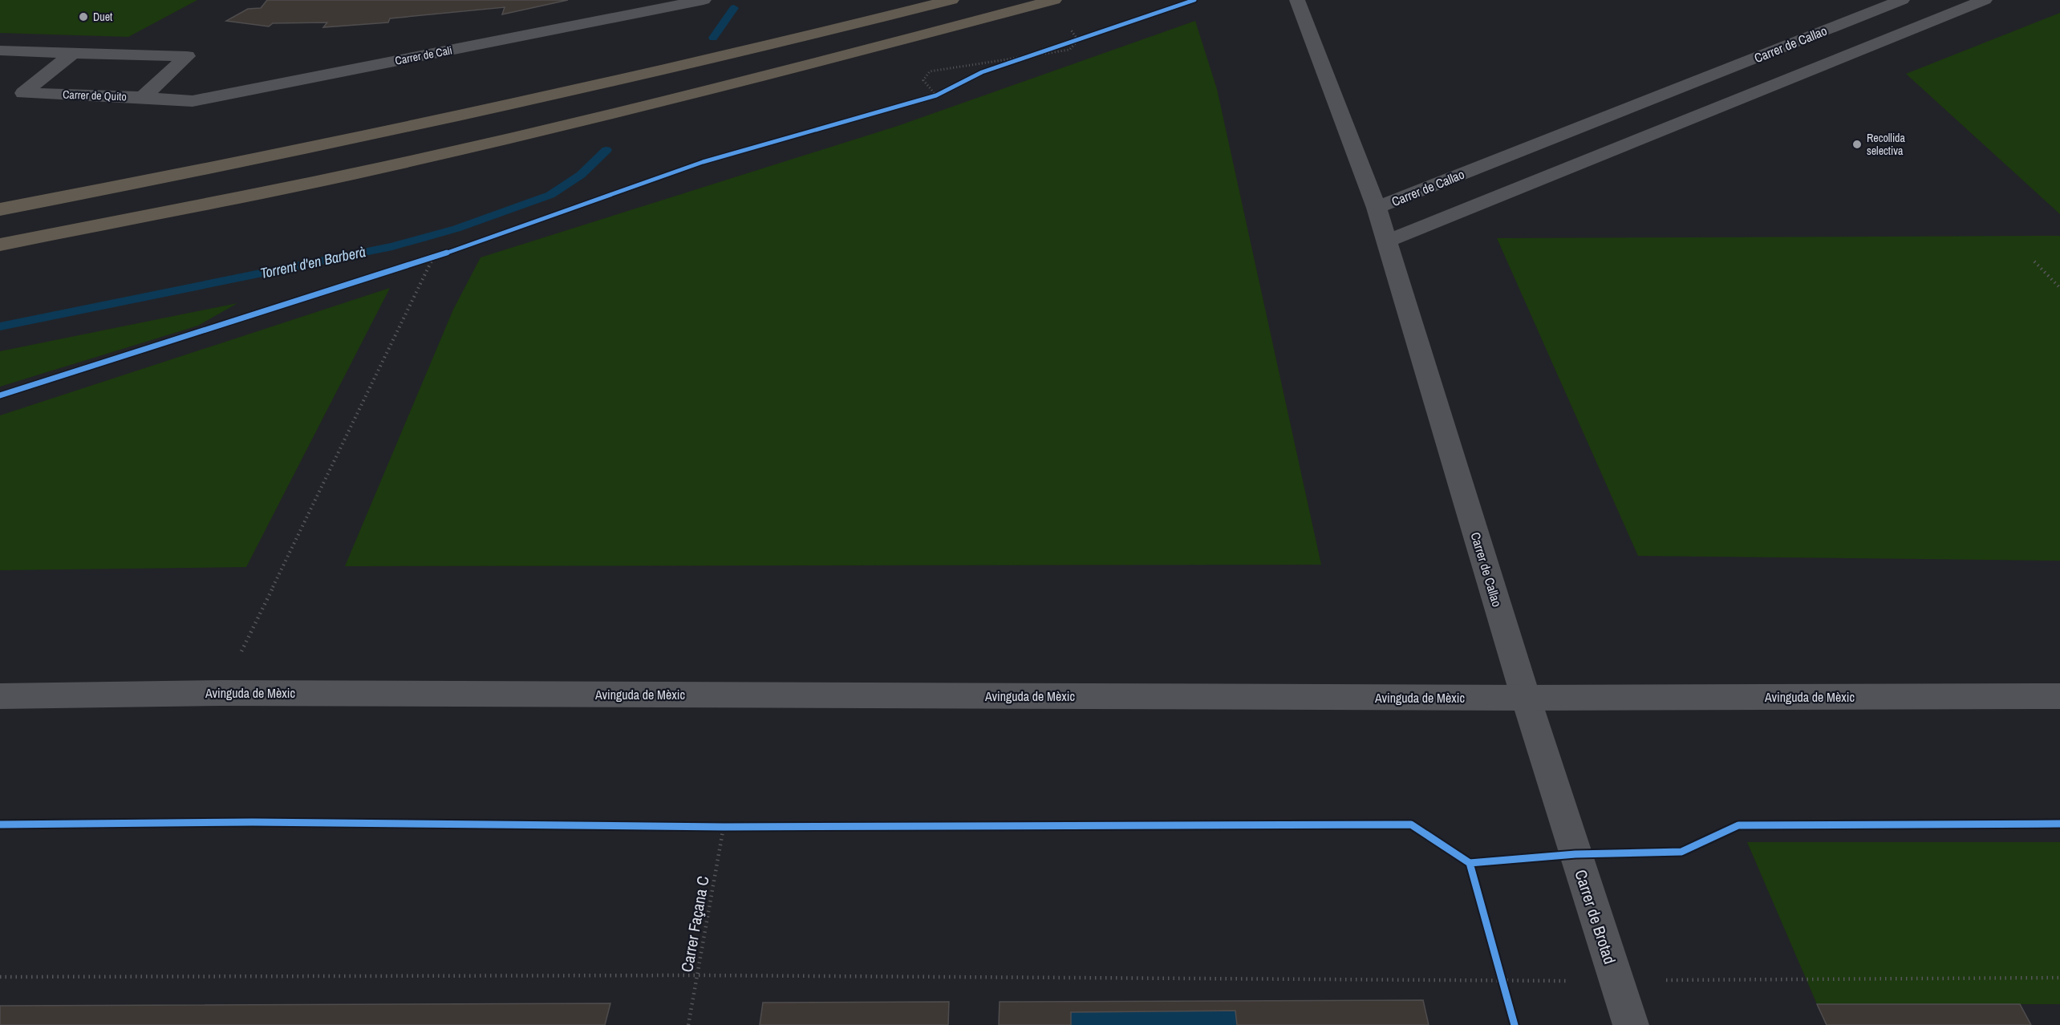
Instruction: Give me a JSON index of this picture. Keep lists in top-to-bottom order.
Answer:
{
  "streets": {
    "street": [
      "Carrer de Callao",
      "Carrer de Cali",
      "Carrer de Quito",
      "Avinguda de Mèxic",
      "Carrer de Brotad"
    ],
    "path": ["Carrer Façana C"]
  },
  "crossings": [
    ["Carrer de Callao", "Avinguda de Mèxic"],
    ["Carrer de Callao", "Carrer de Brotad"],
    ["Carrer de Cali", "Carrer de Quito"],
    ["Avinguda de Mèxic", "Carrer de Brotad"]
  ],
  "water": ["Torrent d'en Barberà"],
  "places": ["Duet", "Recollida selectiva"]
}
